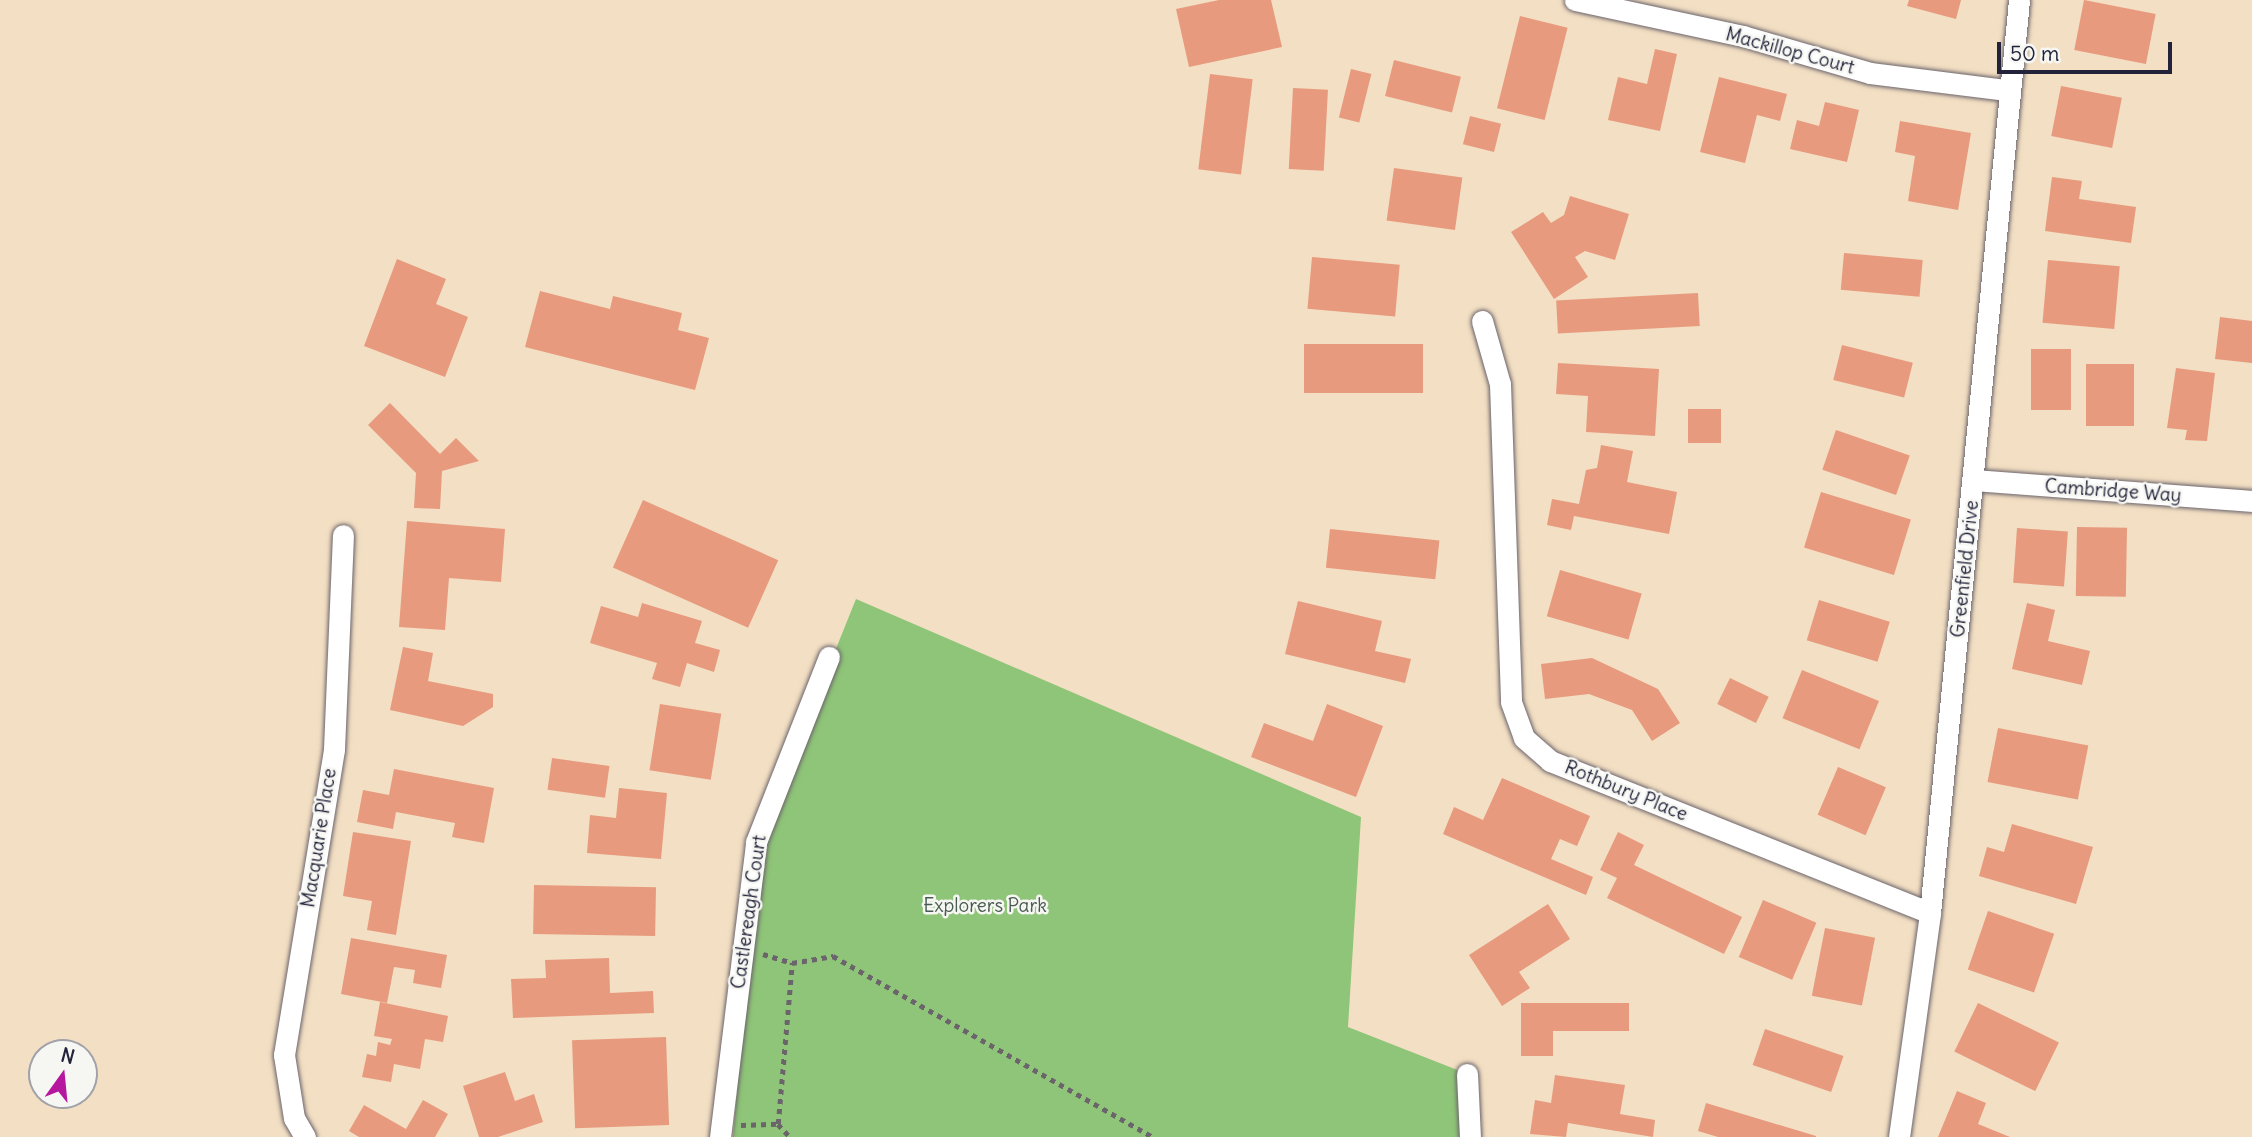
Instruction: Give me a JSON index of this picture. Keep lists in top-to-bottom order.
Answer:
{
  "streets": {
    "street": [
      "Mackillop Court",
      "Cambridge Way",
      "Greenfield Drive",
      "Rothbury Place",
      "Macquarie Place",
      "Castlereagh Court"
    ]
  },
  "crossings": [
    ["Mackillop Court", "Greenfield Drive"],
    ["Cambridge Way", "Greenfield Drive"],
    ["Greenfield Drive", "Rothbury Place"]
  ],
  "parks": ["Explorers Park"],
  "scale_bar": "50 m",
  "north": "top"
}
